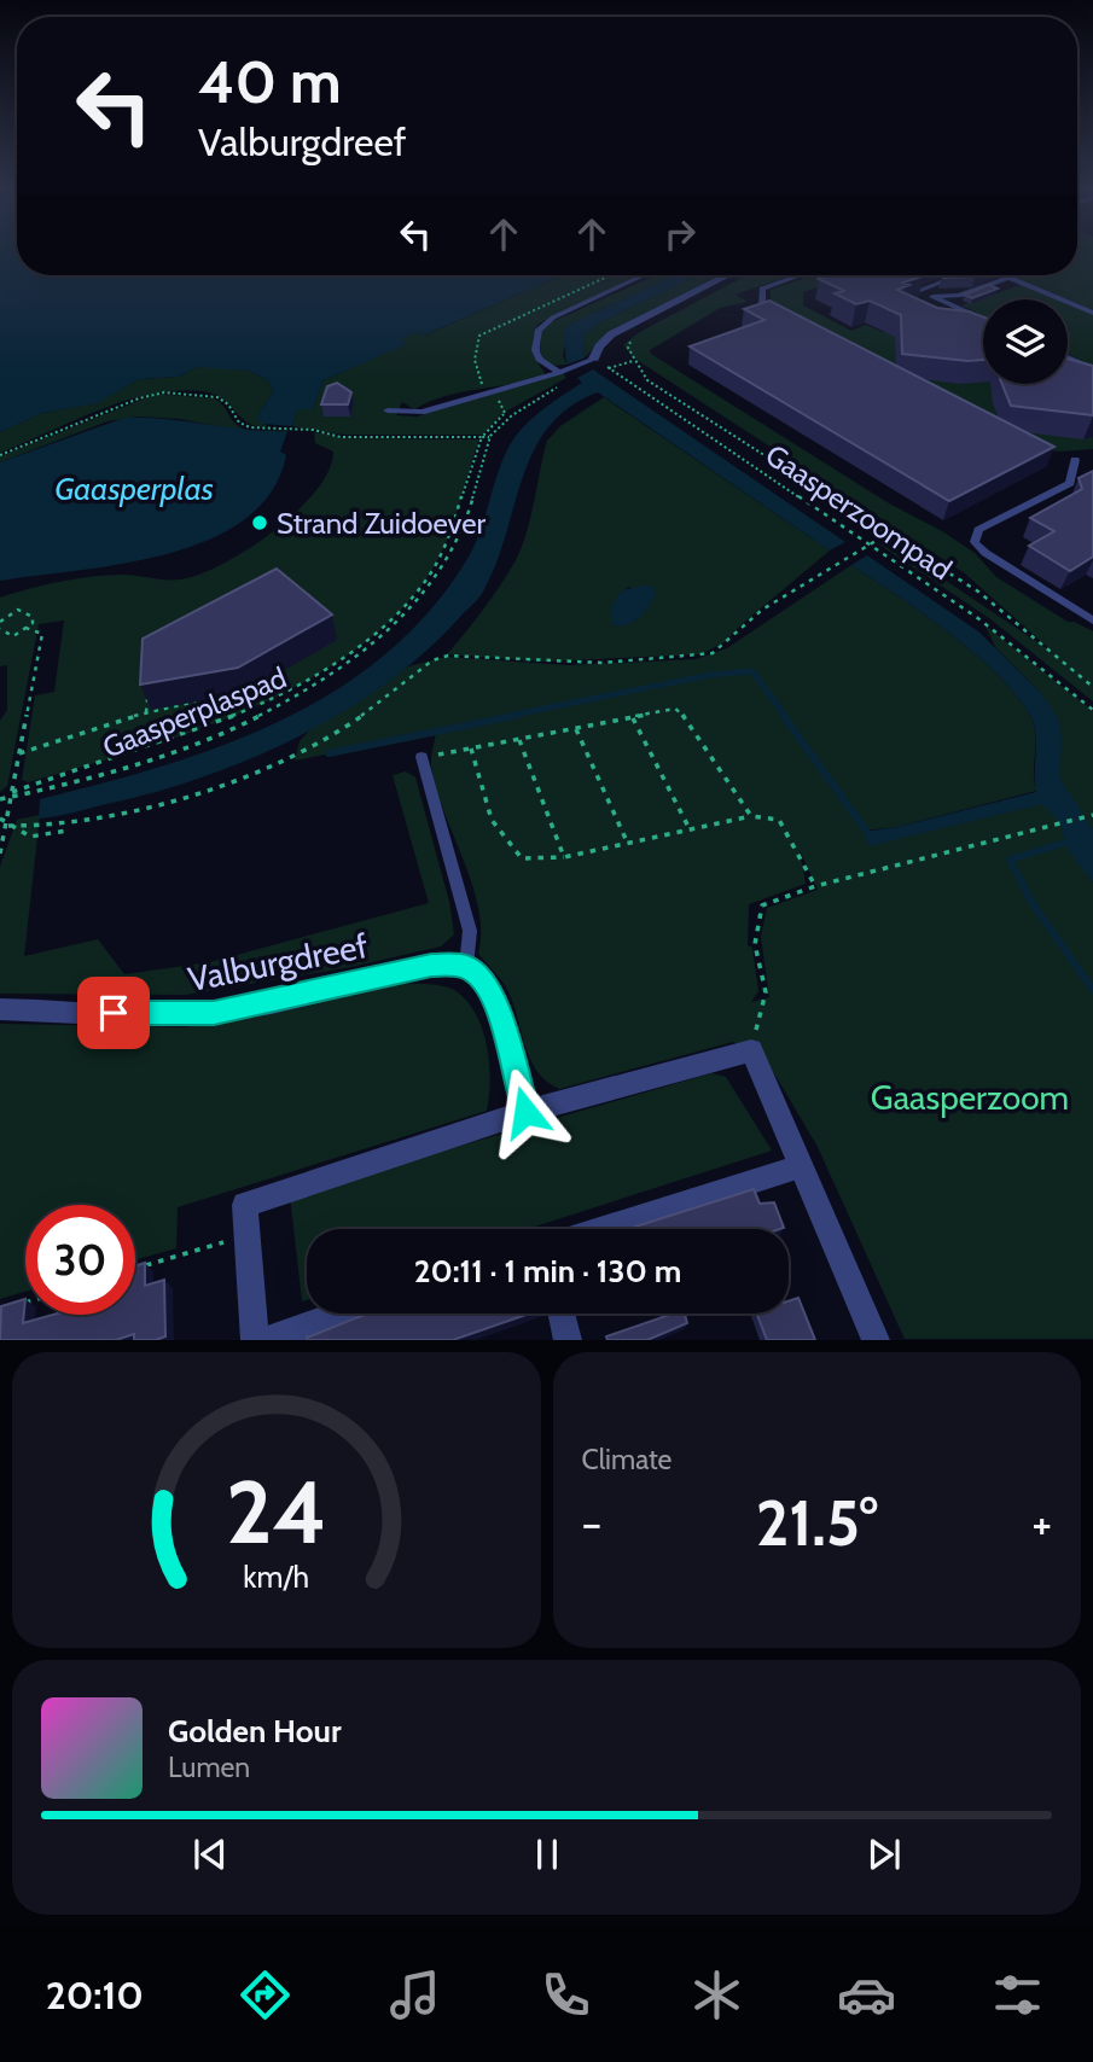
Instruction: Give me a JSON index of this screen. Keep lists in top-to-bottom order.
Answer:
{
  "streets": {
    "street": ["Valburgdreef"],
    "path": ["Gaasperzoompad", "Gaasperplaspad"]
  },
  "water": ["Gaasperplas"],
  "parks": ["Gaasperzoom"],
  "places": ["Strand Zuidoever"],
  "page": {
    "turn": ["40 m", "Valburgdreef"],
    "limit": "30",
    "trip": "20:11 · 1 min · 130 m",
    "tile": "Climate",
    "heat": ["−", "21.5°", "+"],
    "song": ["Golden Hour", "Lumen"],
    "tabs": "20:10",
    "gauge": ["24", "km/h"]
  }
}
